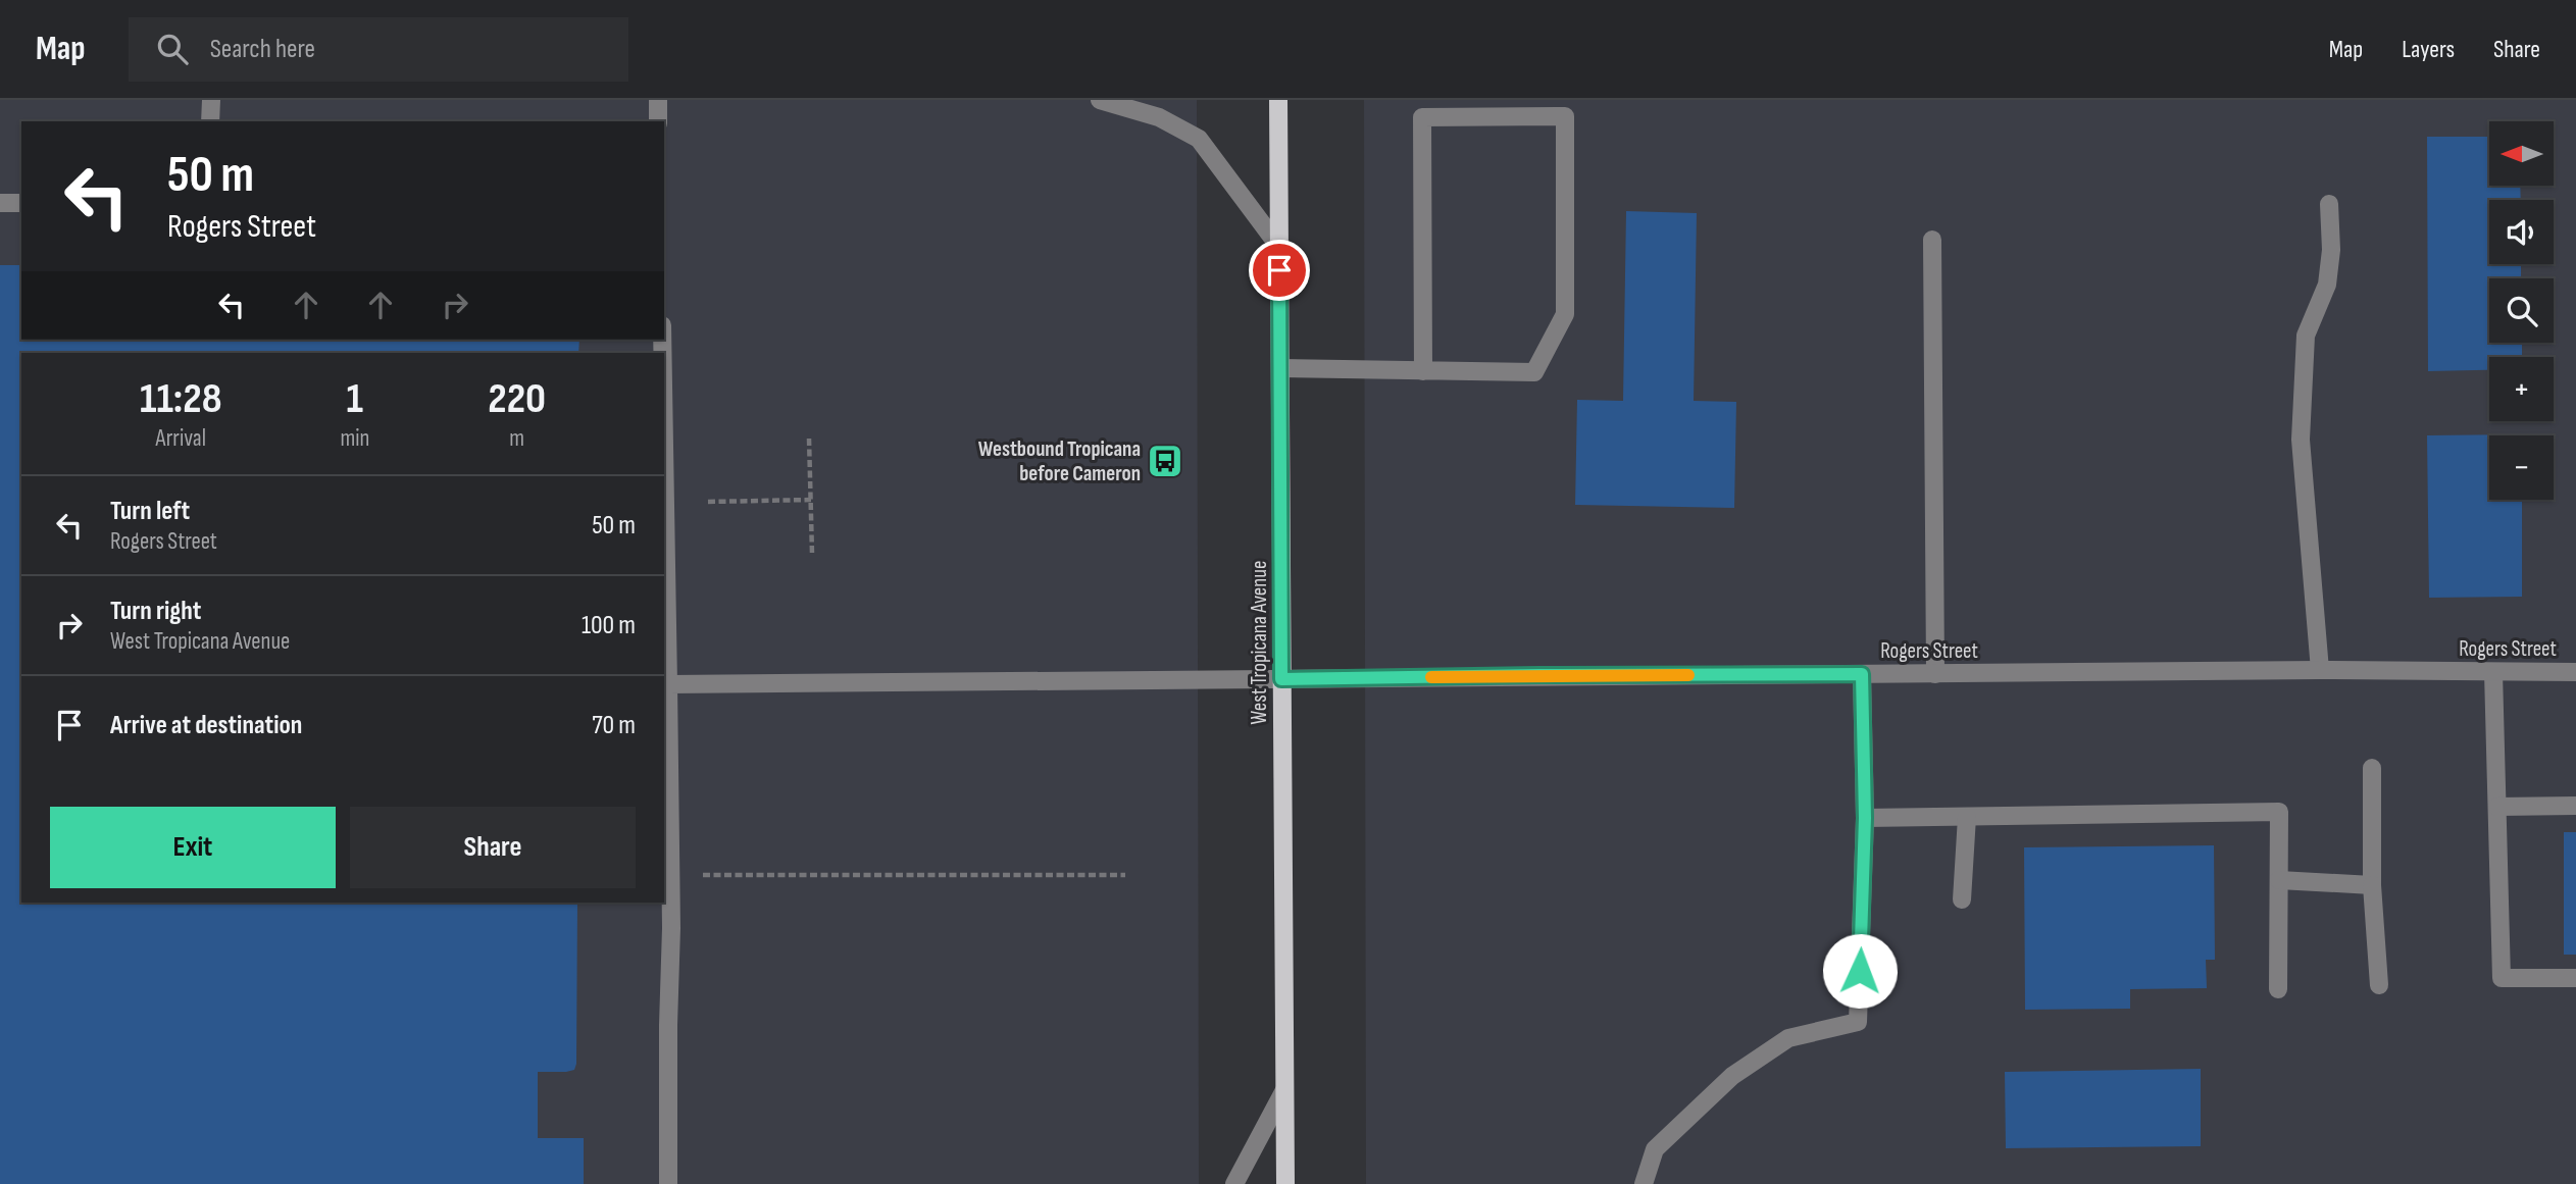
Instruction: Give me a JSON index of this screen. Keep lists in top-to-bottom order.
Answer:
{
  "streets": {
    "main road": ["West Tropicana Avenue"],
    "street": ["Rogers Street"]
  },
  "crossings": [
    ["West Tropicana Avenue", "Rogers Street"]
  ],
  "places": {
    "bus stop": ["Westbound Tropicana before Cameron"]
  },
  "north": "left",
  "page": {
    "header": "Map",
    "search": "Search here",
    "nav": ["Map", "Layers", "Share"],
    "map_buttons": ["+", "−"],
    "turn": ["50 m", "Rogers Street"],
    "eta": [
      "11:28",
      "Arrival",
      "1",
      "min",
      "220",
      "m"
    ],
    "list": [
      {
        "name": "Turn left",
        "note": "Rogers Street",
        "value": "50 m"
      },
      {
        "name": "Turn right",
        "note": "West Tropicana Avenue",
        "value": "100 m"
      },
      {
        "name": "Arrive at destination",
        "value": "70 m"
      }
    ],
    "buttons": ["Exit", "Share"]
  }
}
